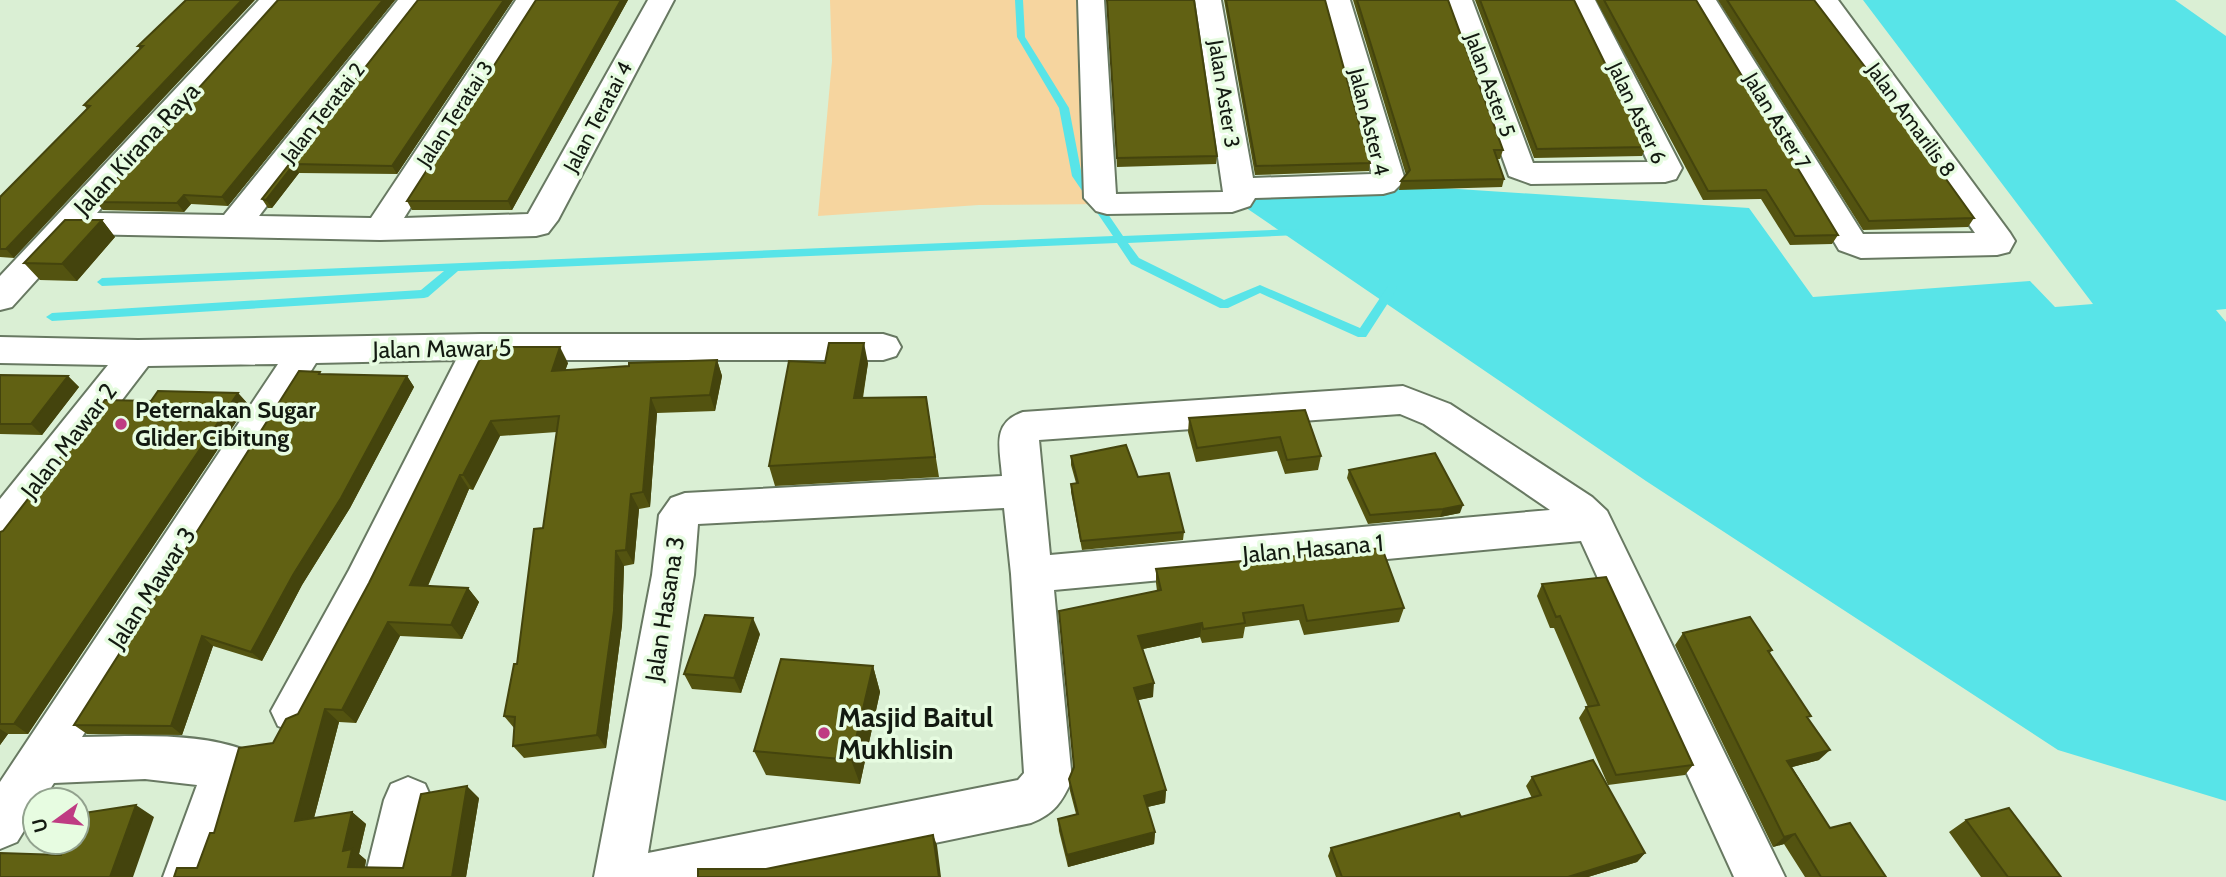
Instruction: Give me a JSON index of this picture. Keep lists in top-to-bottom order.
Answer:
{
  "streets": {
    "street": [
      "Jalan Aster 5",
      "Jalan Aster 3",
      "Jalan Teratai 2",
      "Jalan Aster 6",
      "Jalan Teratai 3",
      "Jalan Teratai 4",
      "Jalan Amarilis 8",
      "Jalan Aster 7",
      "Jalan Aster 4",
      "Jalan Kirana Raya",
      "Jalan Mawar 5",
      "Jalan Mawar 2",
      "Jalan Hasana 1",
      "Jalan Mawar 3",
      "Jalan Hasana 3"
    ]
  },
  "crossings": [
    ["Jalan Aster 5", "Jalan Aster 6"],
    ["Jalan Aster 3", "Jalan Aster 4"],
    ["Jalan Teratai 3", "Jalan Teratai 4"],
    ["Jalan Amarilis 8", "Jalan Aster 7"],
    ["Jalan Mawar 5", "Jalan Mawar 2"],
    ["Jalan Mawar 5", "Jalan Mawar 3"]
  ],
  "places": ["Peternakan Sugar Glider Cibitung", "Masjid Baitul Mukhlisin"],
  "north": "left"
}
